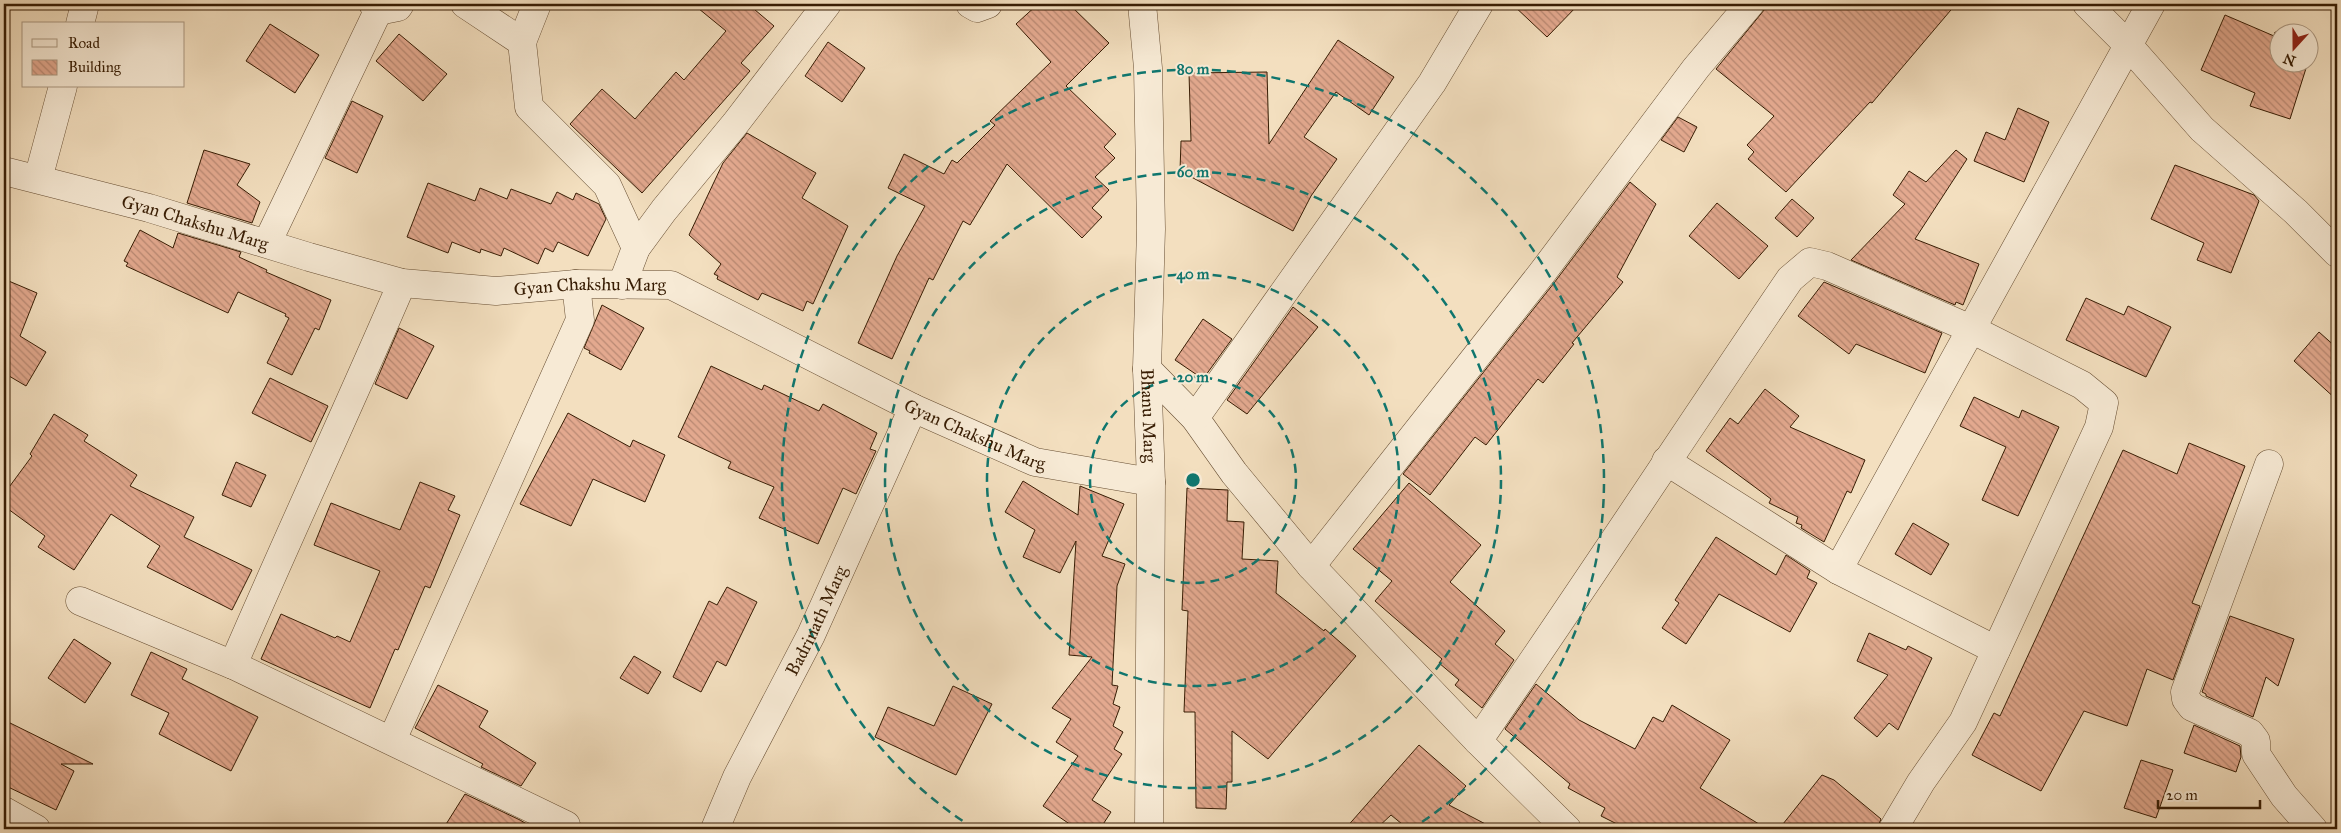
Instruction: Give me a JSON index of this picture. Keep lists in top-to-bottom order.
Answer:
{
  "streets": {
    "street": ["Gyan Chakshu Marg", "Bhanu Marg", "Badrinath Marg"]
  },
  "crossings": [
    ["Gyan Chakshu Marg", "Bhanu Marg"],
    ["Gyan Chakshu Marg", "Badrinath Marg"]
  ],
  "legend": ["Road", "Building"],
  "scale_bar": "20 m",
  "north": "bottom",
  "rings": [
    "80 m",
    "60 m",
    "40 m",
    "20 m"
  ]
}
